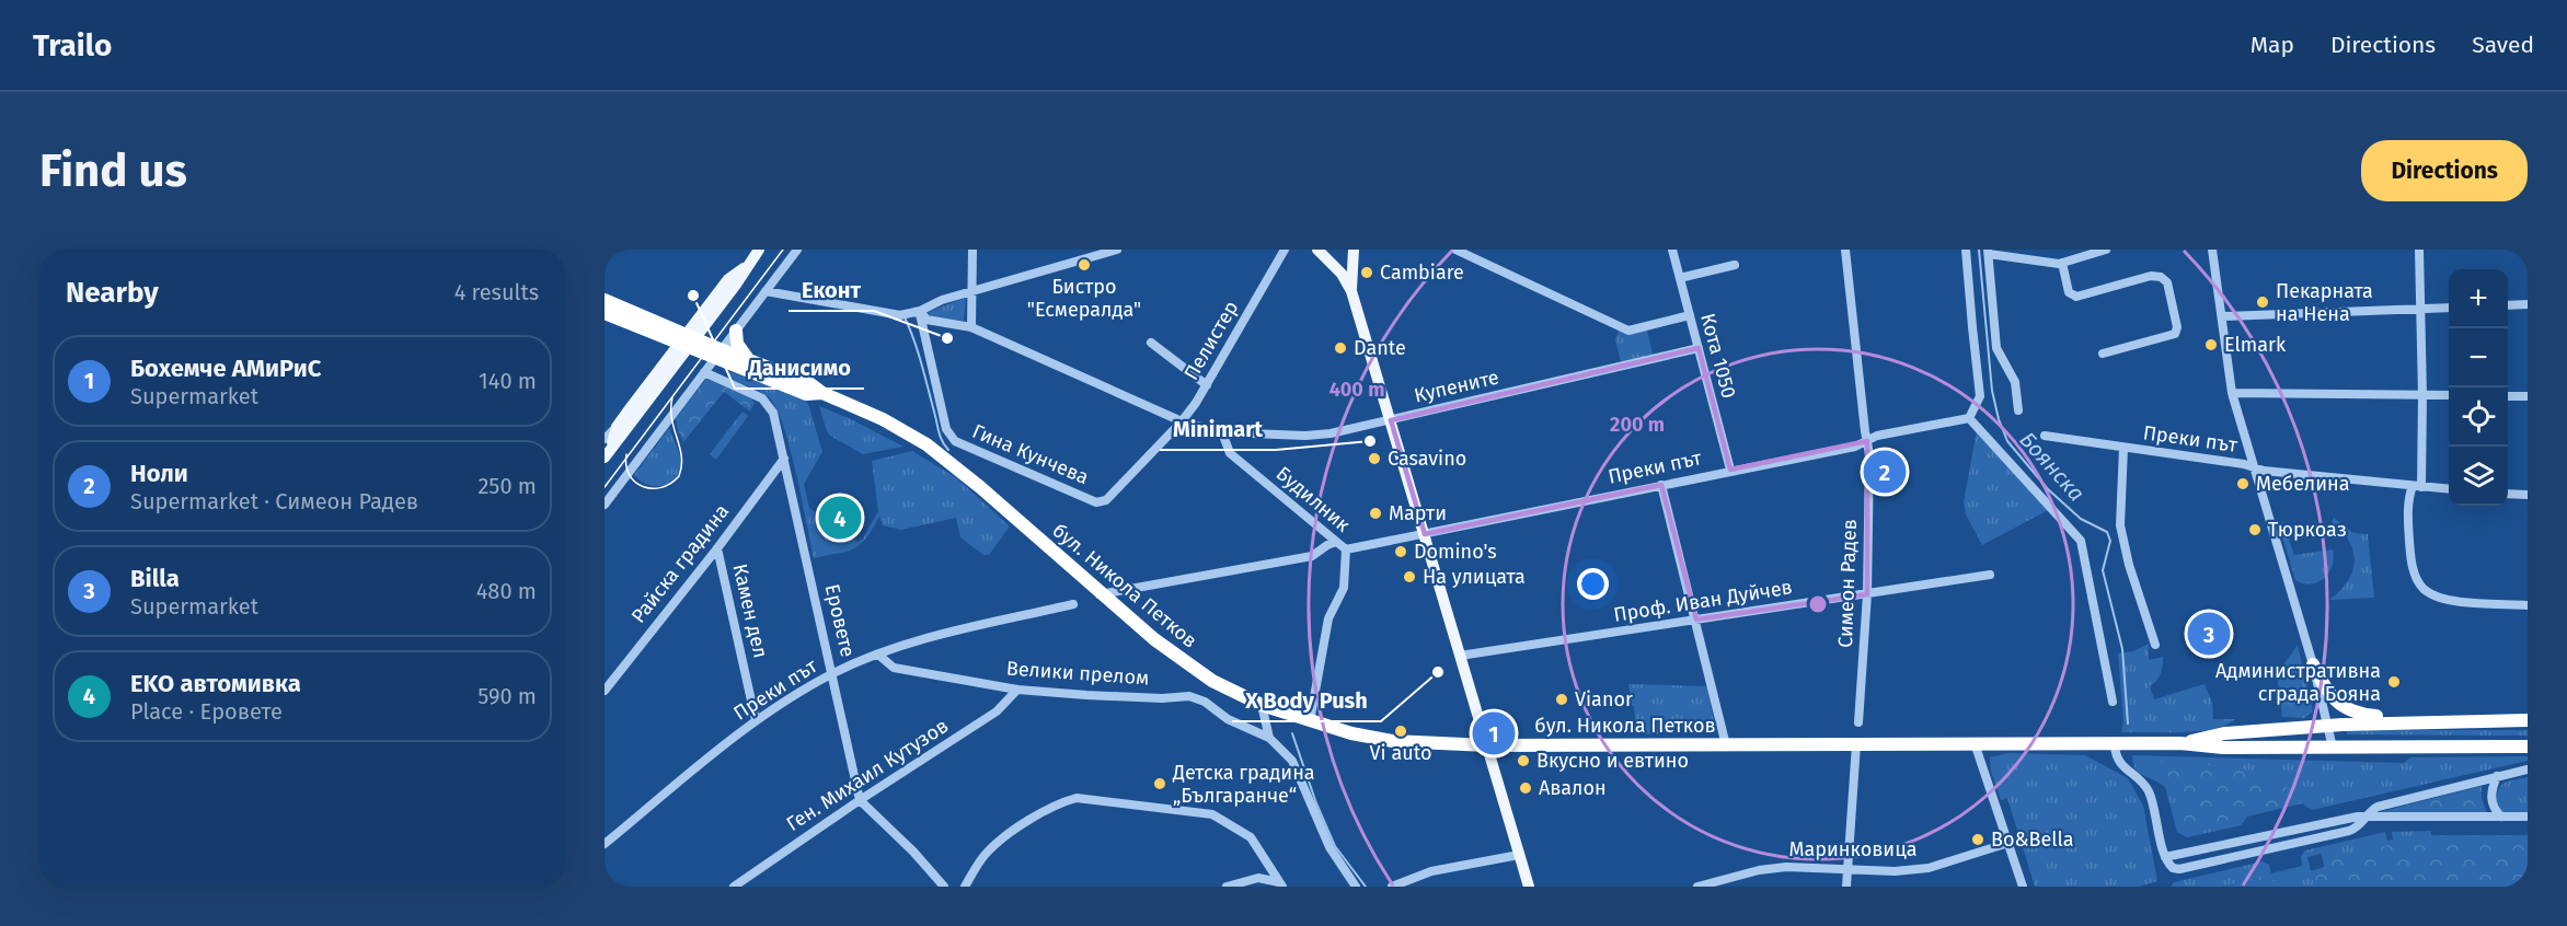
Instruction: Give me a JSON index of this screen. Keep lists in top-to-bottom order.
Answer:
{
  "streets": {
    "highway": ["бул. Никола Петков"],
    "street": [
      "Пелистер",
      "Кота 1050",
      "Купените",
      "Преки път",
      "Гина Кунчева",
      "Будилник",
      "Райска градина",
      "Симеон Радев",
      "Проф. Иван Дуйчев",
      "Камен дел",
      "Еровете",
      "Велики прелом",
      "Ген. Михаил Кутузов",
      "Маринковица"
    ]
  },
  "crossings": [
    ["Пелистер", "Купените"],
    ["Пелистер", "Гина Кунчева"],
    ["Кота 1050", "Купените"],
    ["Кота 1050", "Преки път"],
    ["Купените", "Будилник"],
    ["Преки път", "Будилник"],
    ["Преки път", "Симеон Радев"],
    ["Преки път", "Камен дел"],
    ["Преки път", "Еровете"],
    ["Преки път", "Велики прелом"],
    ["Будилник", "бул. Никола Петков"],
    ["Райска градина", "Камен дел"],
    ["Райска градина", "Еровете"],
    ["Симеон Радев", "Проф. Иван Дуйчев"],
    ["Еровете", "Ген. Михаил Кутузов"],
    ["Велики прелом", "Ген. Михаил Кутузов"]
  ],
  "water": ["Боянска"],
  "places": [
    "Бистро \"Есмералда\"",
    "Cambiare",
    "Данисимо",
    "Пекарната на Нена",
    "Еконт",
    "Elmark",
    "Dante",
    "Minimart",
    "Casavino",
    "Мебелина",
    "Марти",
    "Тюркоаз",
    "Domino's",
    "На улицата",
    "X Body Push",
    "Административна сграда Бояна",
    "Vianor",
    "Vi auto",
    "Вкусно и евтино",
    "Детска градина „Българанче“",
    "Авалон",
    "Bo&Bella"
  ],
  "page": {
    "header": "Trailo",
    "nav": ["Map", "Directions", "Saved"],
    "buttons": "Directions",
    "title": "Find us",
    "heading": ["Nearby", "4 results"],
    "map_buttons": ["+", "−"],
    "list": [
      {
        "mark": "1",
        "name": "Бохемче АМиРиС",
        "note": "Supermarket",
        "value": "140 m"
      },
      {
        "mark": "2",
        "name": "Ноли",
        "note": "Supermarket · Симеон Радев",
        "value": "250 m"
      },
      {
        "mark": "3",
        "name": "Billa",
        "note": "Supermarket",
        "value": "480 m"
      },
      {
        "mark": "4",
        "name": "EKO автомивка",
        "note": "Place · Еровете",
        "value": "590 m"
      }
    ],
    "pins": [
      "2",
      "4",
      "3",
      "1"
    ]
  },
  "rings": ["400 m", "200 m"]
}
